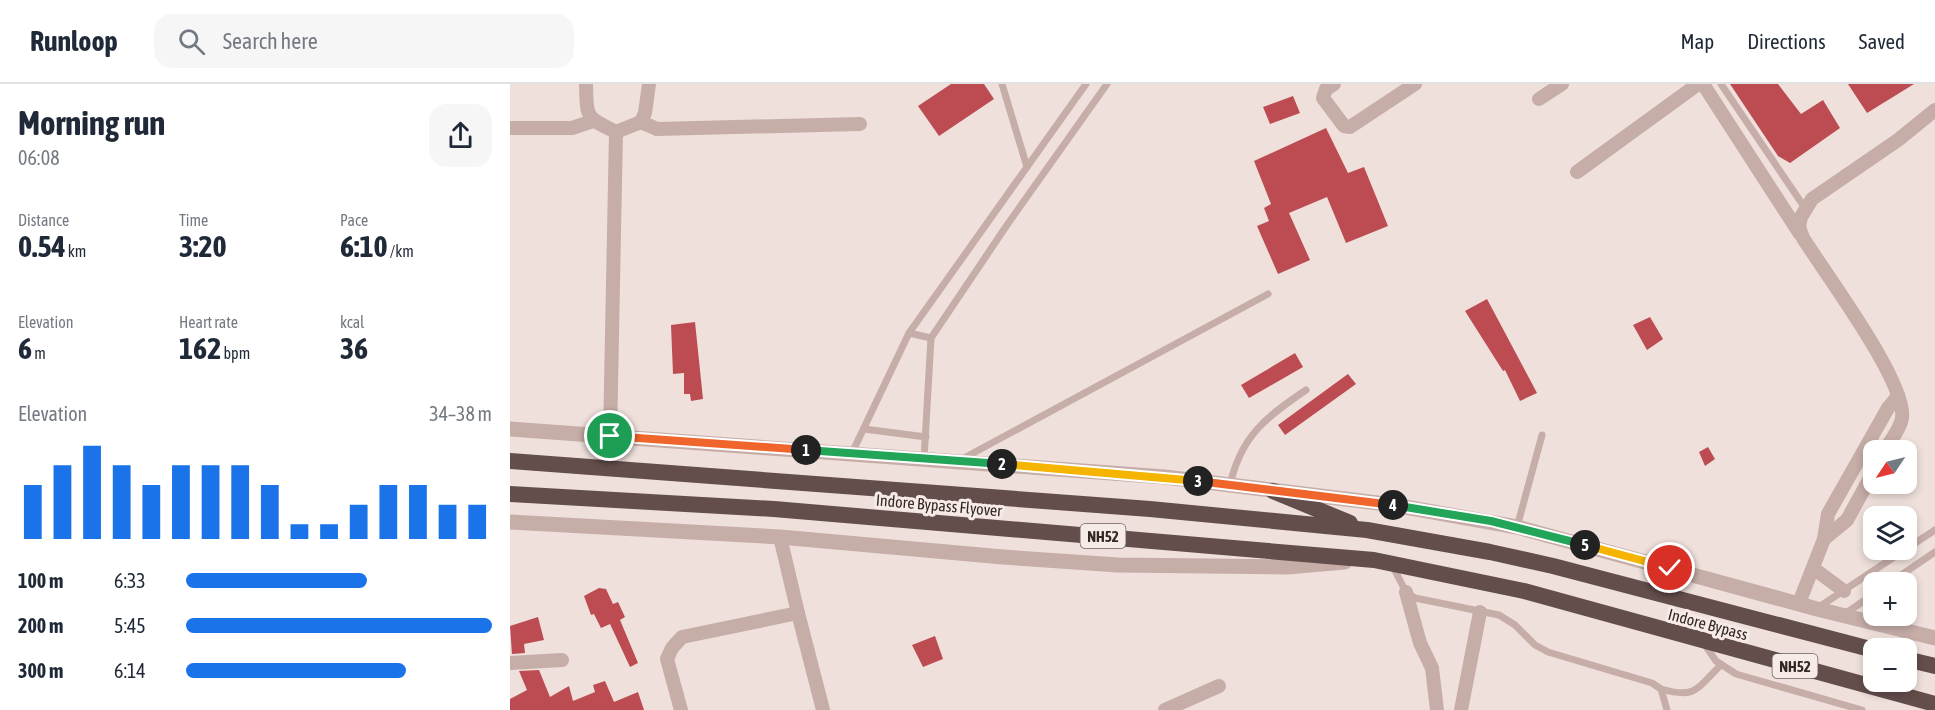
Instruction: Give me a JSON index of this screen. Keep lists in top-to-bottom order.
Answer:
{
  "streets": {
    "highway": ["Indore Bypass Flyover", "NH52", "Indore Bypass"]
  },
  "crossings": [
    ["Indore Bypass Flyover", "Indore Bypass"]
  ],
  "north": "bottom left",
  "page": {
    "header": "Runloop",
    "search": "Search here",
    "nav": ["Map", "Directions", "Saved"],
    "heading": ["Morning run", "06:08"],
    "stats": [
      ["Distance", "0.54 km"],
      ["Time", "3:20"],
      ["Pace", "6:10 /km"],
      ["Elevation", "6 m"],
      ["Heart rate", "162 bpm"],
      ["kcal", "36"]
    ],
    "chart": ["Elevation", "34–38 m"],
    "pins": [
      "1",
      "2",
      "3",
      "4",
      "5"
    ],
    "map_buttons": ["+", "−"],
    "list": [
      {
        "name": "100 m",
        "note": "6:33"
      },
      {
        "name": "200 m",
        "note": "5:45"
      },
      {
        "name": "300 m",
        "note": "6:14"
      }
    ]
  }
}
